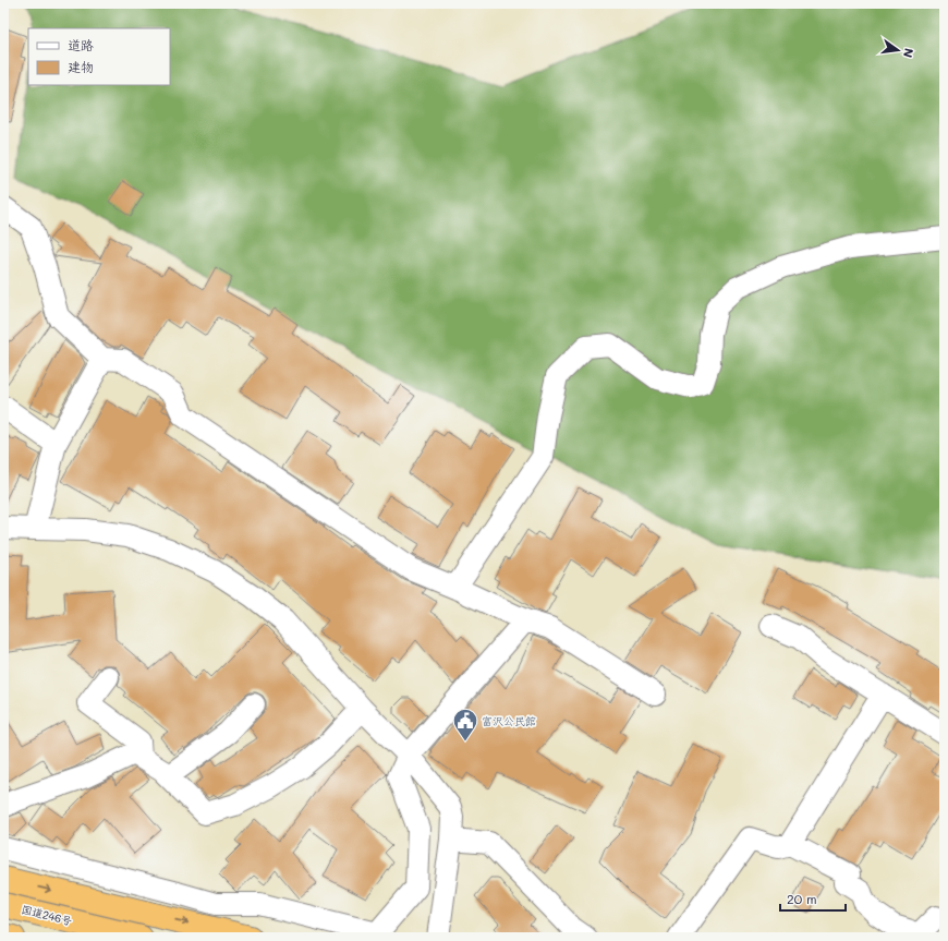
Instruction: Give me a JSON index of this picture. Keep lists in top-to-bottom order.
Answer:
{
  "streets": {
    "highway": ["国道246号"]
  },
  "places": {
    "public building": ["富沢公民館"]
  },
  "legend": ["道路", "建物"],
  "scale_bar": "20 m",
  "north": "right"
}
